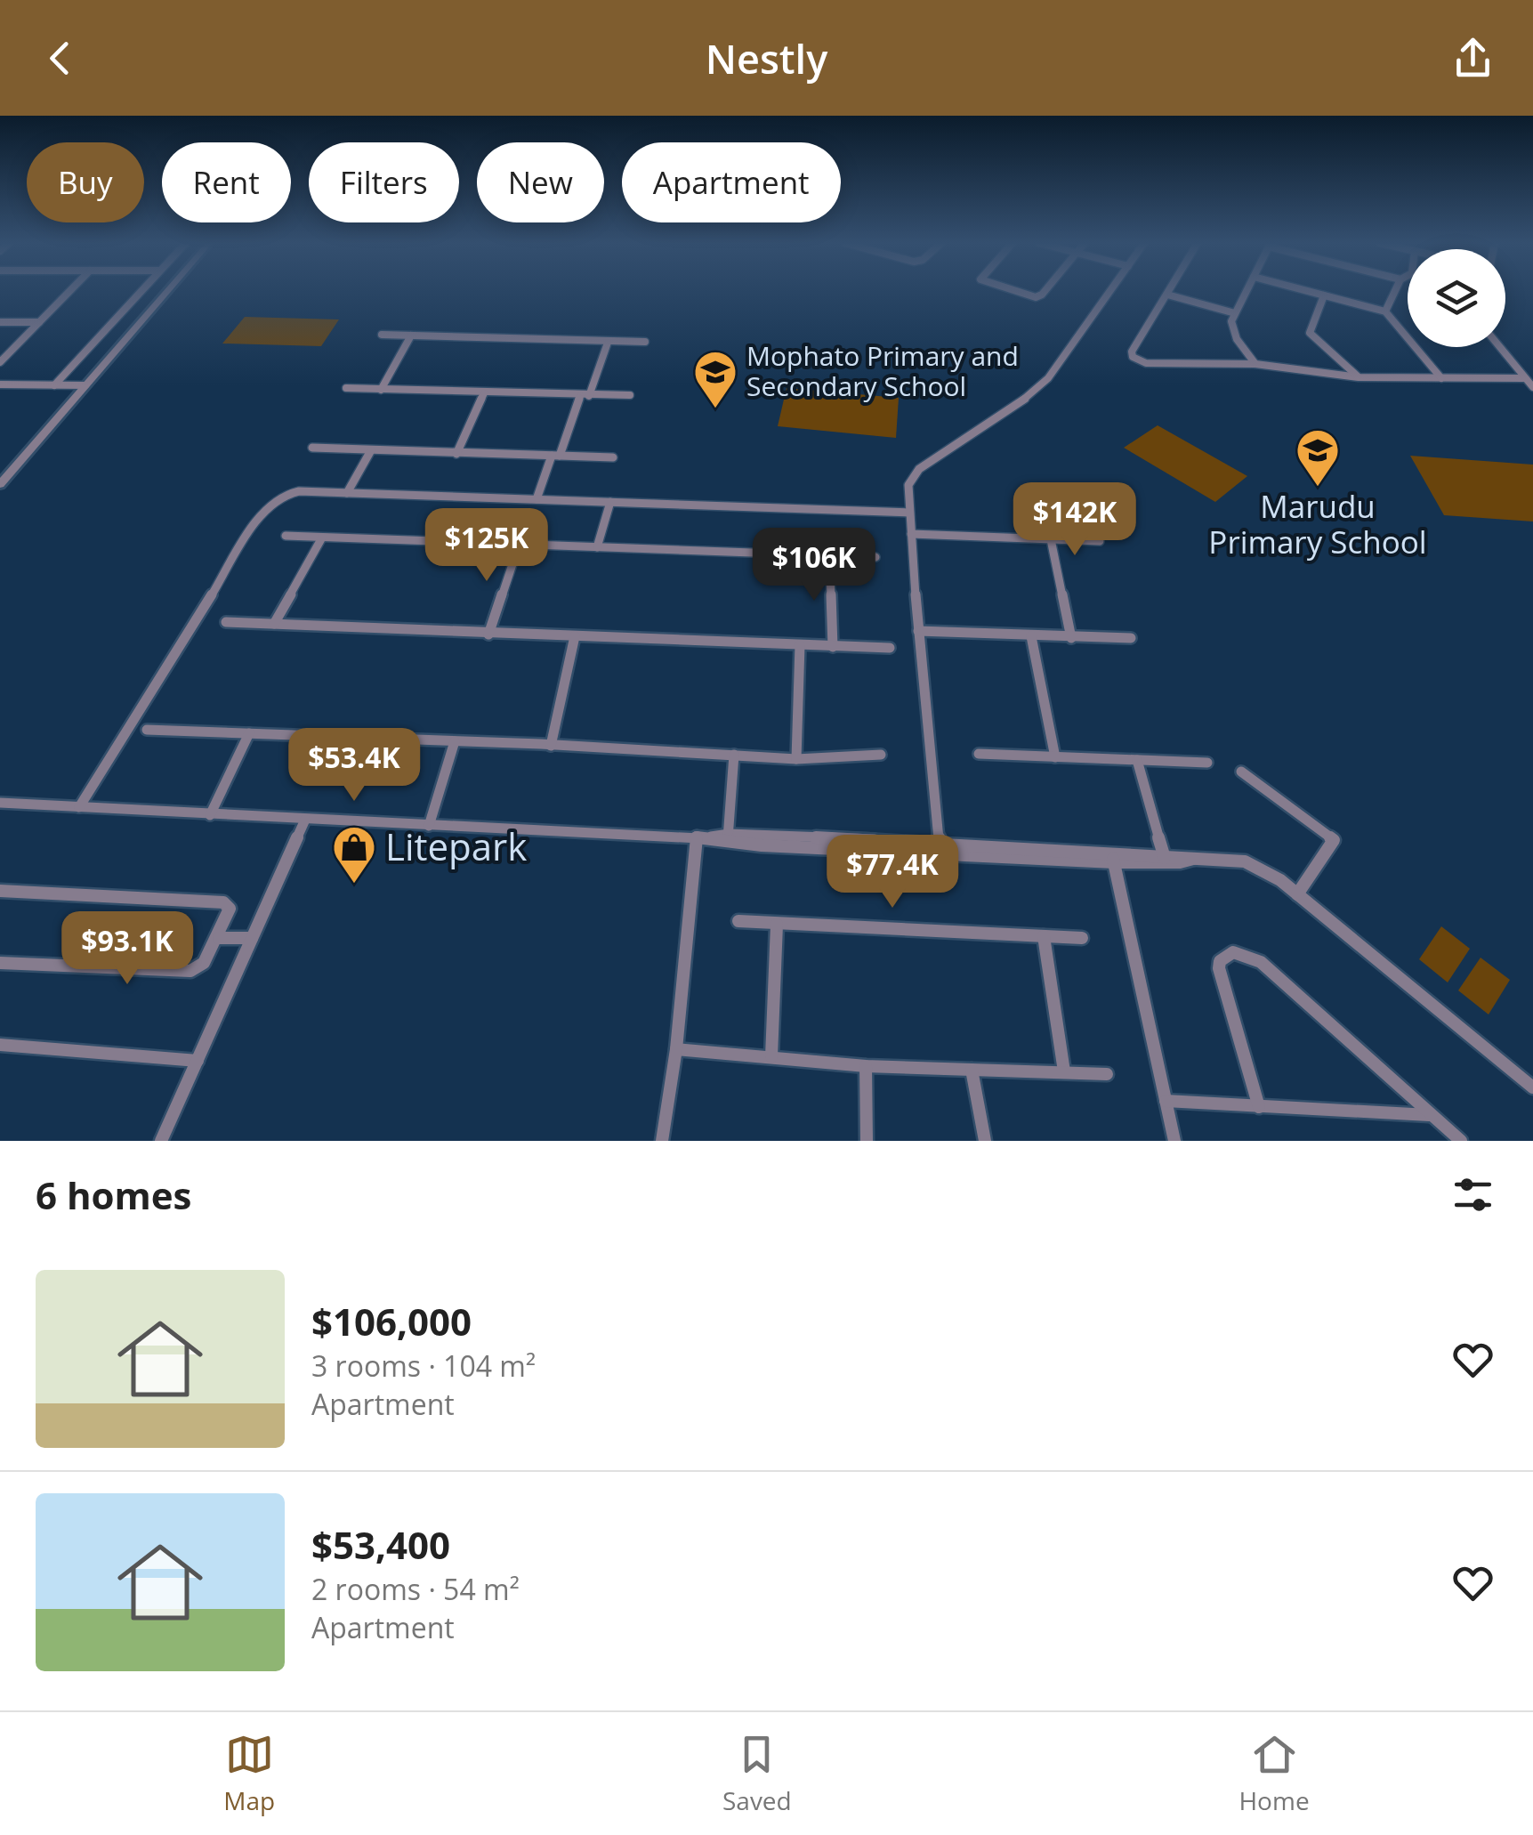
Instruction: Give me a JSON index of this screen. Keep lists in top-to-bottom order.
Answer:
{
  "places": {
    "school or university": ["Mophato Primary and Secondary School", "Marudu Primary School"],
    "shop": ["Litepark"]
  },
  "page": {
    "header": "Nestly",
    "chip": [
      "Buy",
      "Rent",
      "Filters",
      "New",
      "Apartment"
    ],
    "price": [
      "$142K",
      "$125K",
      "$106K",
      "$53.4K",
      "$77.4K",
      "$93.1K"
    ],
    "heading": "6 homes",
    "list": [
      {
        "name": "$106,000",
        "note": "3 rooms · 104 m² · Apartment"
      },
      {
        "name": "$53,400",
        "note": "2 rooms · 54 m² · Apartment"
      }
    ],
    "tabs": ["Map", "Saved", "Home"]
  }
}
